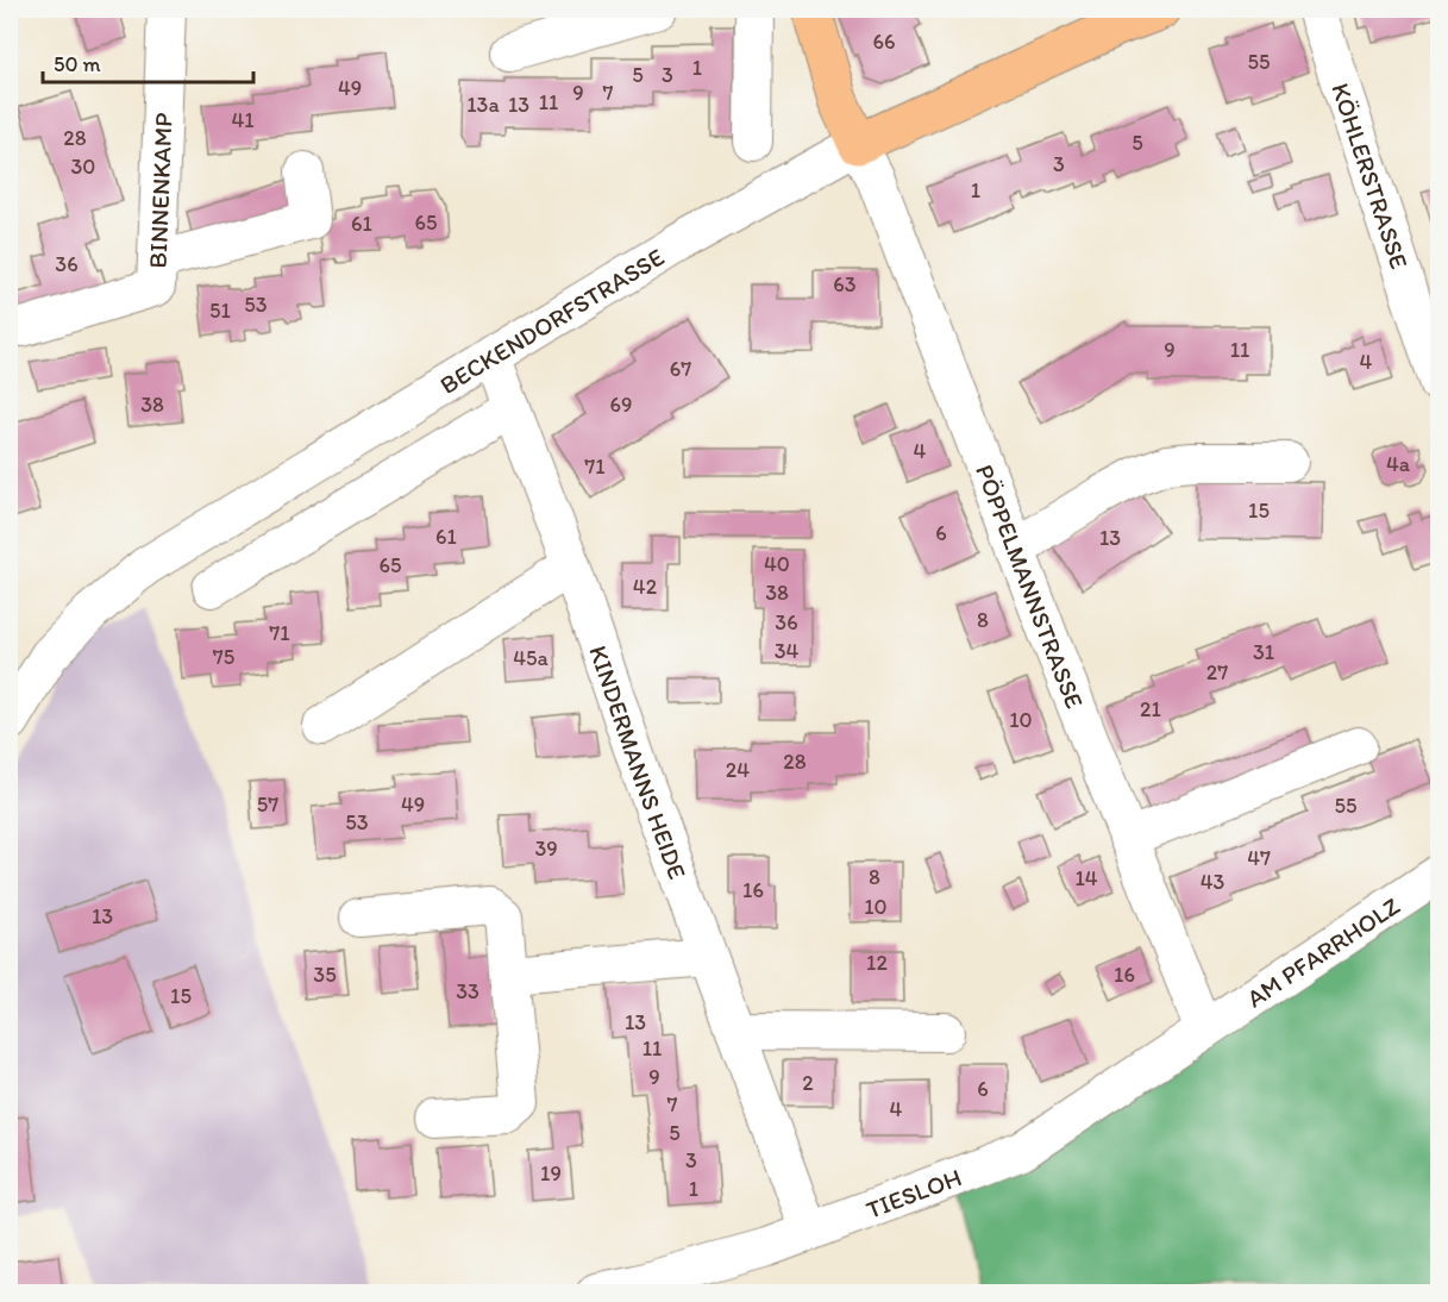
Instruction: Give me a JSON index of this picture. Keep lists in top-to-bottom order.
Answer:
{
  "streets": {
    "main road": ["BECKENDORFSTRASSE"],
    "street": [
      "KÖHLERSTRASSE",
      "BINNENKAMP",
      "PÖPPELMANNSTRASSE",
      "KINDERMANNS HEIDE",
      "AM PFARRHOLZ",
      "TIESLOH"
    ]
  },
  "crossings": [
    ["BECKENDORFSTRASSE", "PÖPPELMANNSTRASSE"],
    ["BECKENDORFSTRASSE", "KINDERMANNS HEIDE"],
    ["PÖPPELMANNSTRASSE", "AM PFARRHOLZ"],
    ["PÖPPELMANNSTRASSE", "TIESLOH"],
    ["KINDERMANNS HEIDE", "TIESLOH"],
    ["AM PFARRHOLZ", "TIESLOH"]
  ],
  "house_numbers": [
    "66",
    "55",
    "1",
    "5",
    "3",
    "49",
    "9",
    "7",
    "11",
    "13a",
    "13",
    "41",
    "28",
    "5",
    "3",
    "30",
    "1",
    "65",
    "61",
    "36",
    "63",
    "53",
    "51",
    "9",
    "11",
    "4",
    "67",
    "38",
    "69",
    "4",
    "4a",
    "71",
    "15",
    "6",
    "61",
    "13",
    "40",
    "65",
    "42",
    "38",
    "8",
    "36",
    "71",
    "34",
    "31",
    "75",
    "45a",
    "27",
    "21",
    "10",
    "28",
    "24",
    "57",
    "49",
    "55",
    "53",
    "39",
    "47",
    "8",
    "14",
    "43",
    "16",
    "10",
    "13",
    "12",
    "35",
    "16",
    "33",
    "15",
    "13",
    "11",
    "9",
    "2",
    "6",
    "7",
    "4",
    "5",
    "3",
    "19",
    "1"
  ],
  "scale_bar": "50 m"
}
